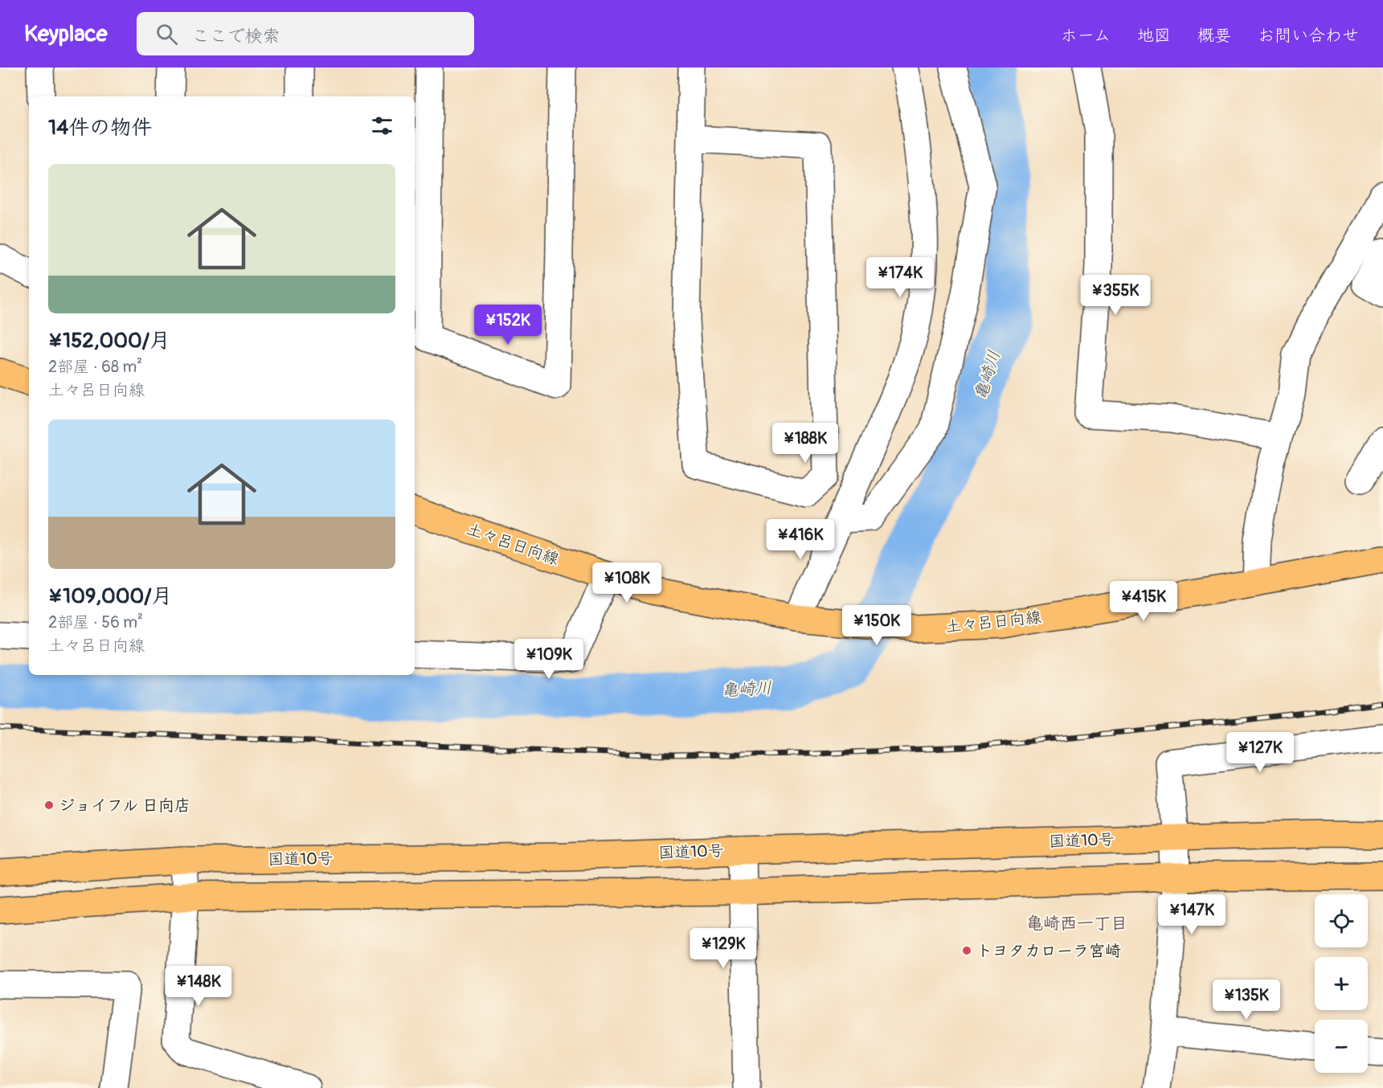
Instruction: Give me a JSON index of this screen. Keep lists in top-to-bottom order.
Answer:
{
  "streets": {
    "main road": ["土々呂日向線", "国道10号"]
  },
  "districts": ["亀崎西一丁目"],
  "water": ["亀崎川"],
  "places": ["ジョイフル 日向店", "トヨタカローラ宮崎"],
  "page": {
    "header": "Keyplace",
    "search": "ここで検索",
    "nav": [
      "ホーム",
      "地図",
      "概要",
      "お問い合わせ"
    ],
    "heading": "14件の物件",
    "list": [
      {
        "name": "¥152,000/月",
        "note": "2部屋 · 68 m² · 土々呂日向線"
      },
      {
        "name": "¥109,000/月",
        "note": "2部屋 · 56 m² · 土々呂日向線"
      }
    ],
    "price": [
      "¥174K",
      "¥355K",
      "¥152K",
      "¥188K",
      "¥416K",
      "¥108K",
      "¥415K",
      "¥150K",
      "¥109K",
      "¥127K",
      "¥147K",
      "¥129K",
      "¥148K",
      "¥135K"
    ],
    "map_buttons": ["+", "−"]
  }
}
